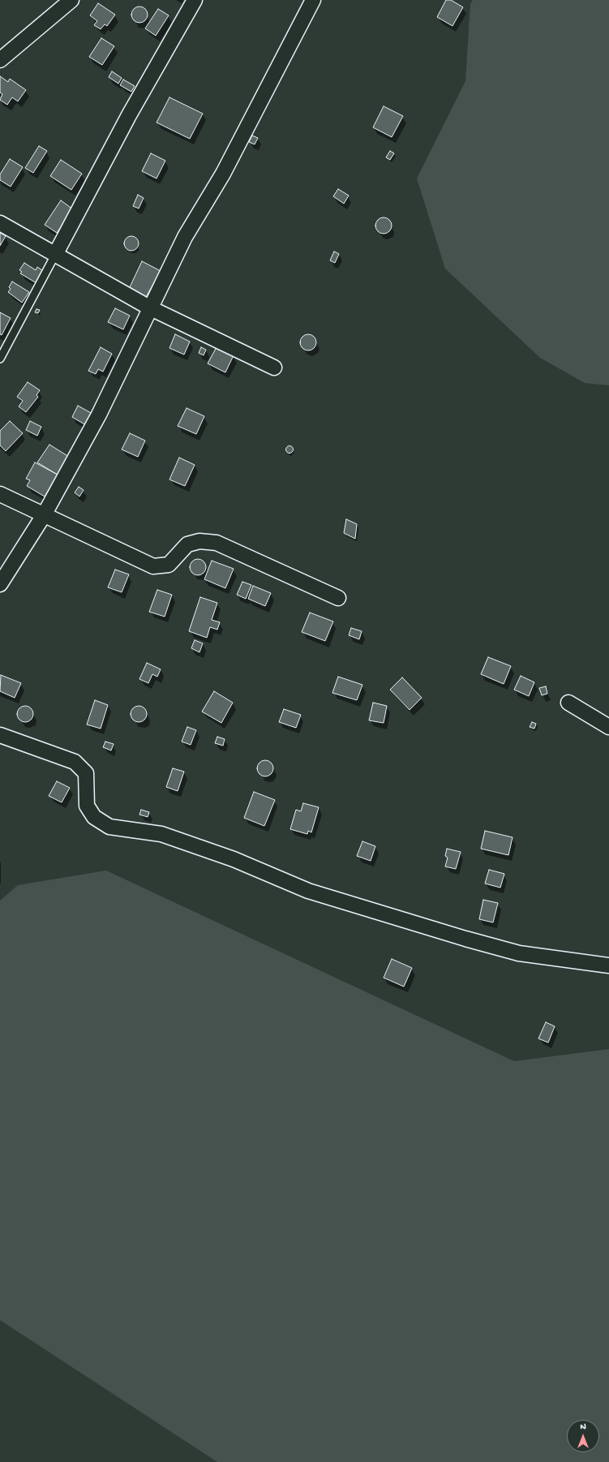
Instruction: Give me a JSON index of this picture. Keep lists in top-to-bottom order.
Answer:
{
  "north": "top"
}
